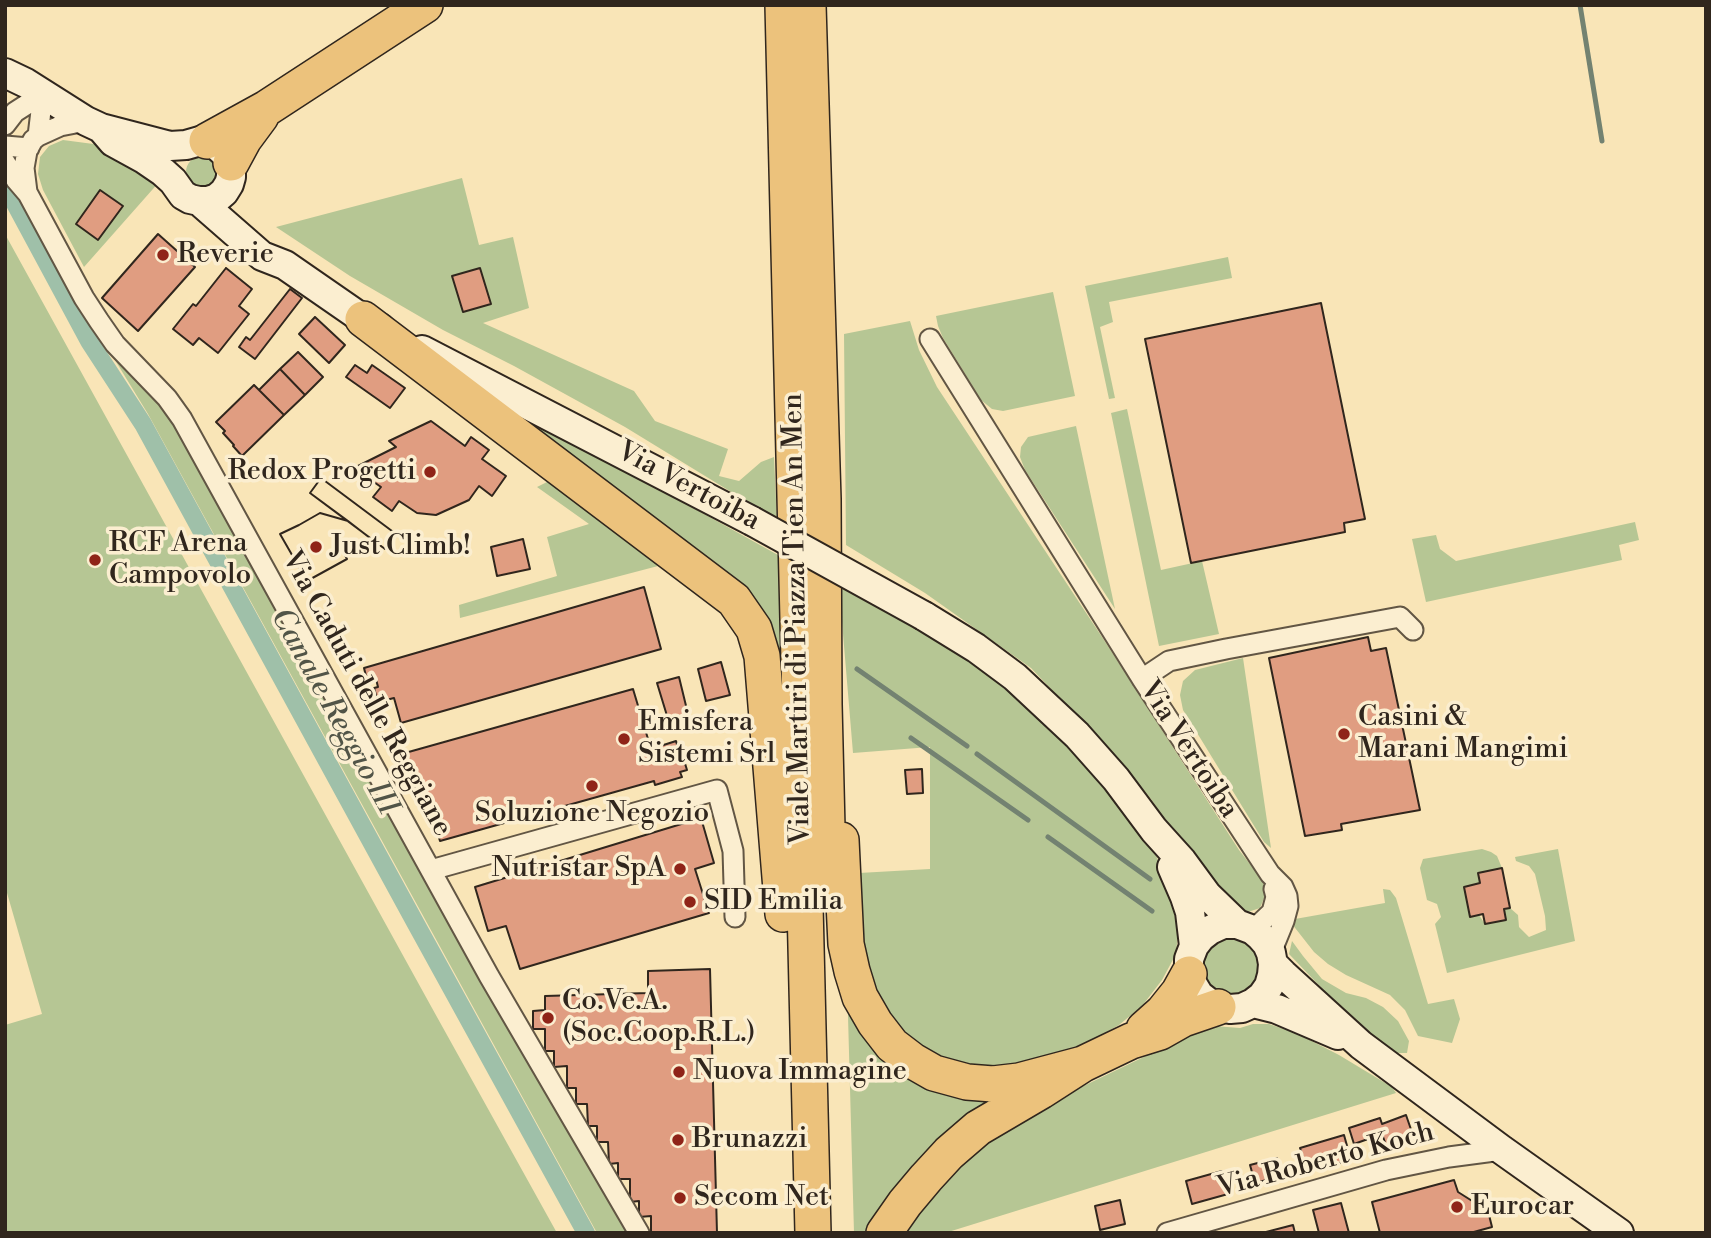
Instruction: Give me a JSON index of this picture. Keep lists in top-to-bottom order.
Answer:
{
  "streets": {
    "highway": ["Viale Martiri di Piazza Tien An Men"],
    "main road": ["Via Vertoiba"],
    "street": ["Via Caduti delle Reggiane", "Via Roberto Koch"]
  },
  "crossings": [
    ["Via Vertoiba", "Via Caduti delle Reggiane"],
    ["Via Vertoiba", "Via Roberto Koch"]
  ],
  "water": ["Canale Reggio III"],
  "places": [
    "Reverie",
    "Redox Progetti",
    "Just Climb!",
    "RCF Arena Campovolo",
    "Casini & Marani Mangimi",
    "Emisfera Sistemi Srl",
    "Soluzione Negozio",
    "Nutristar SpA",
    "SID Emilia",
    "Co.Ve.A. (Soc.Coop.R.L.)",
    "Nuova Immagine",
    "Brunazzi",
    "Secom Net",
    "Eurocar"
  ]
}
